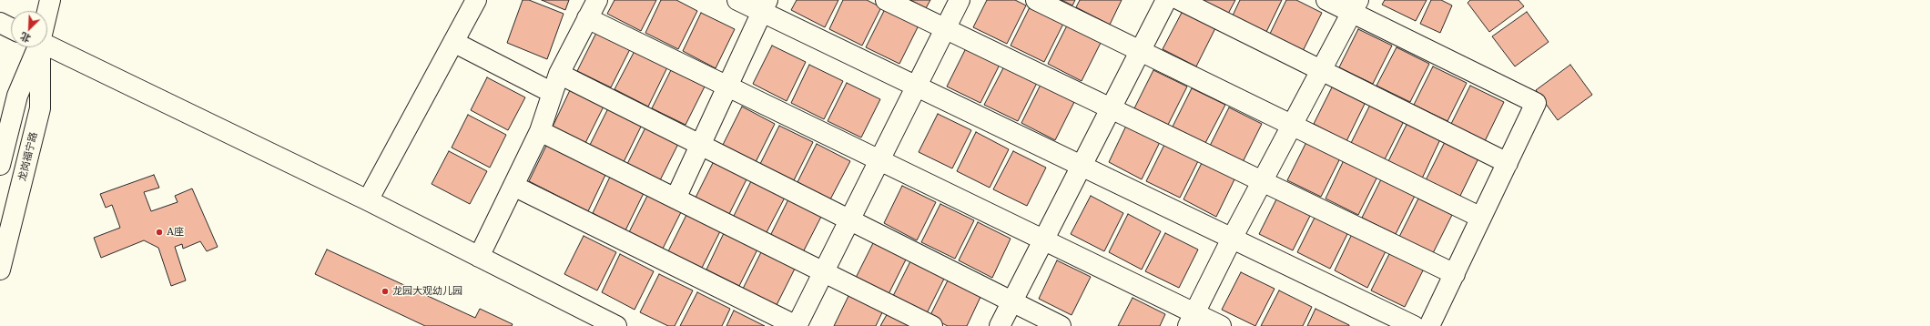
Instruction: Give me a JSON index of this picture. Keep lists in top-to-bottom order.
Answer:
{
  "streets": {
    "street": ["龙岗福宁路"]
  },
  "places": ["A座", "龙园大观幼儿园"],
  "north": "bottom left"
}
